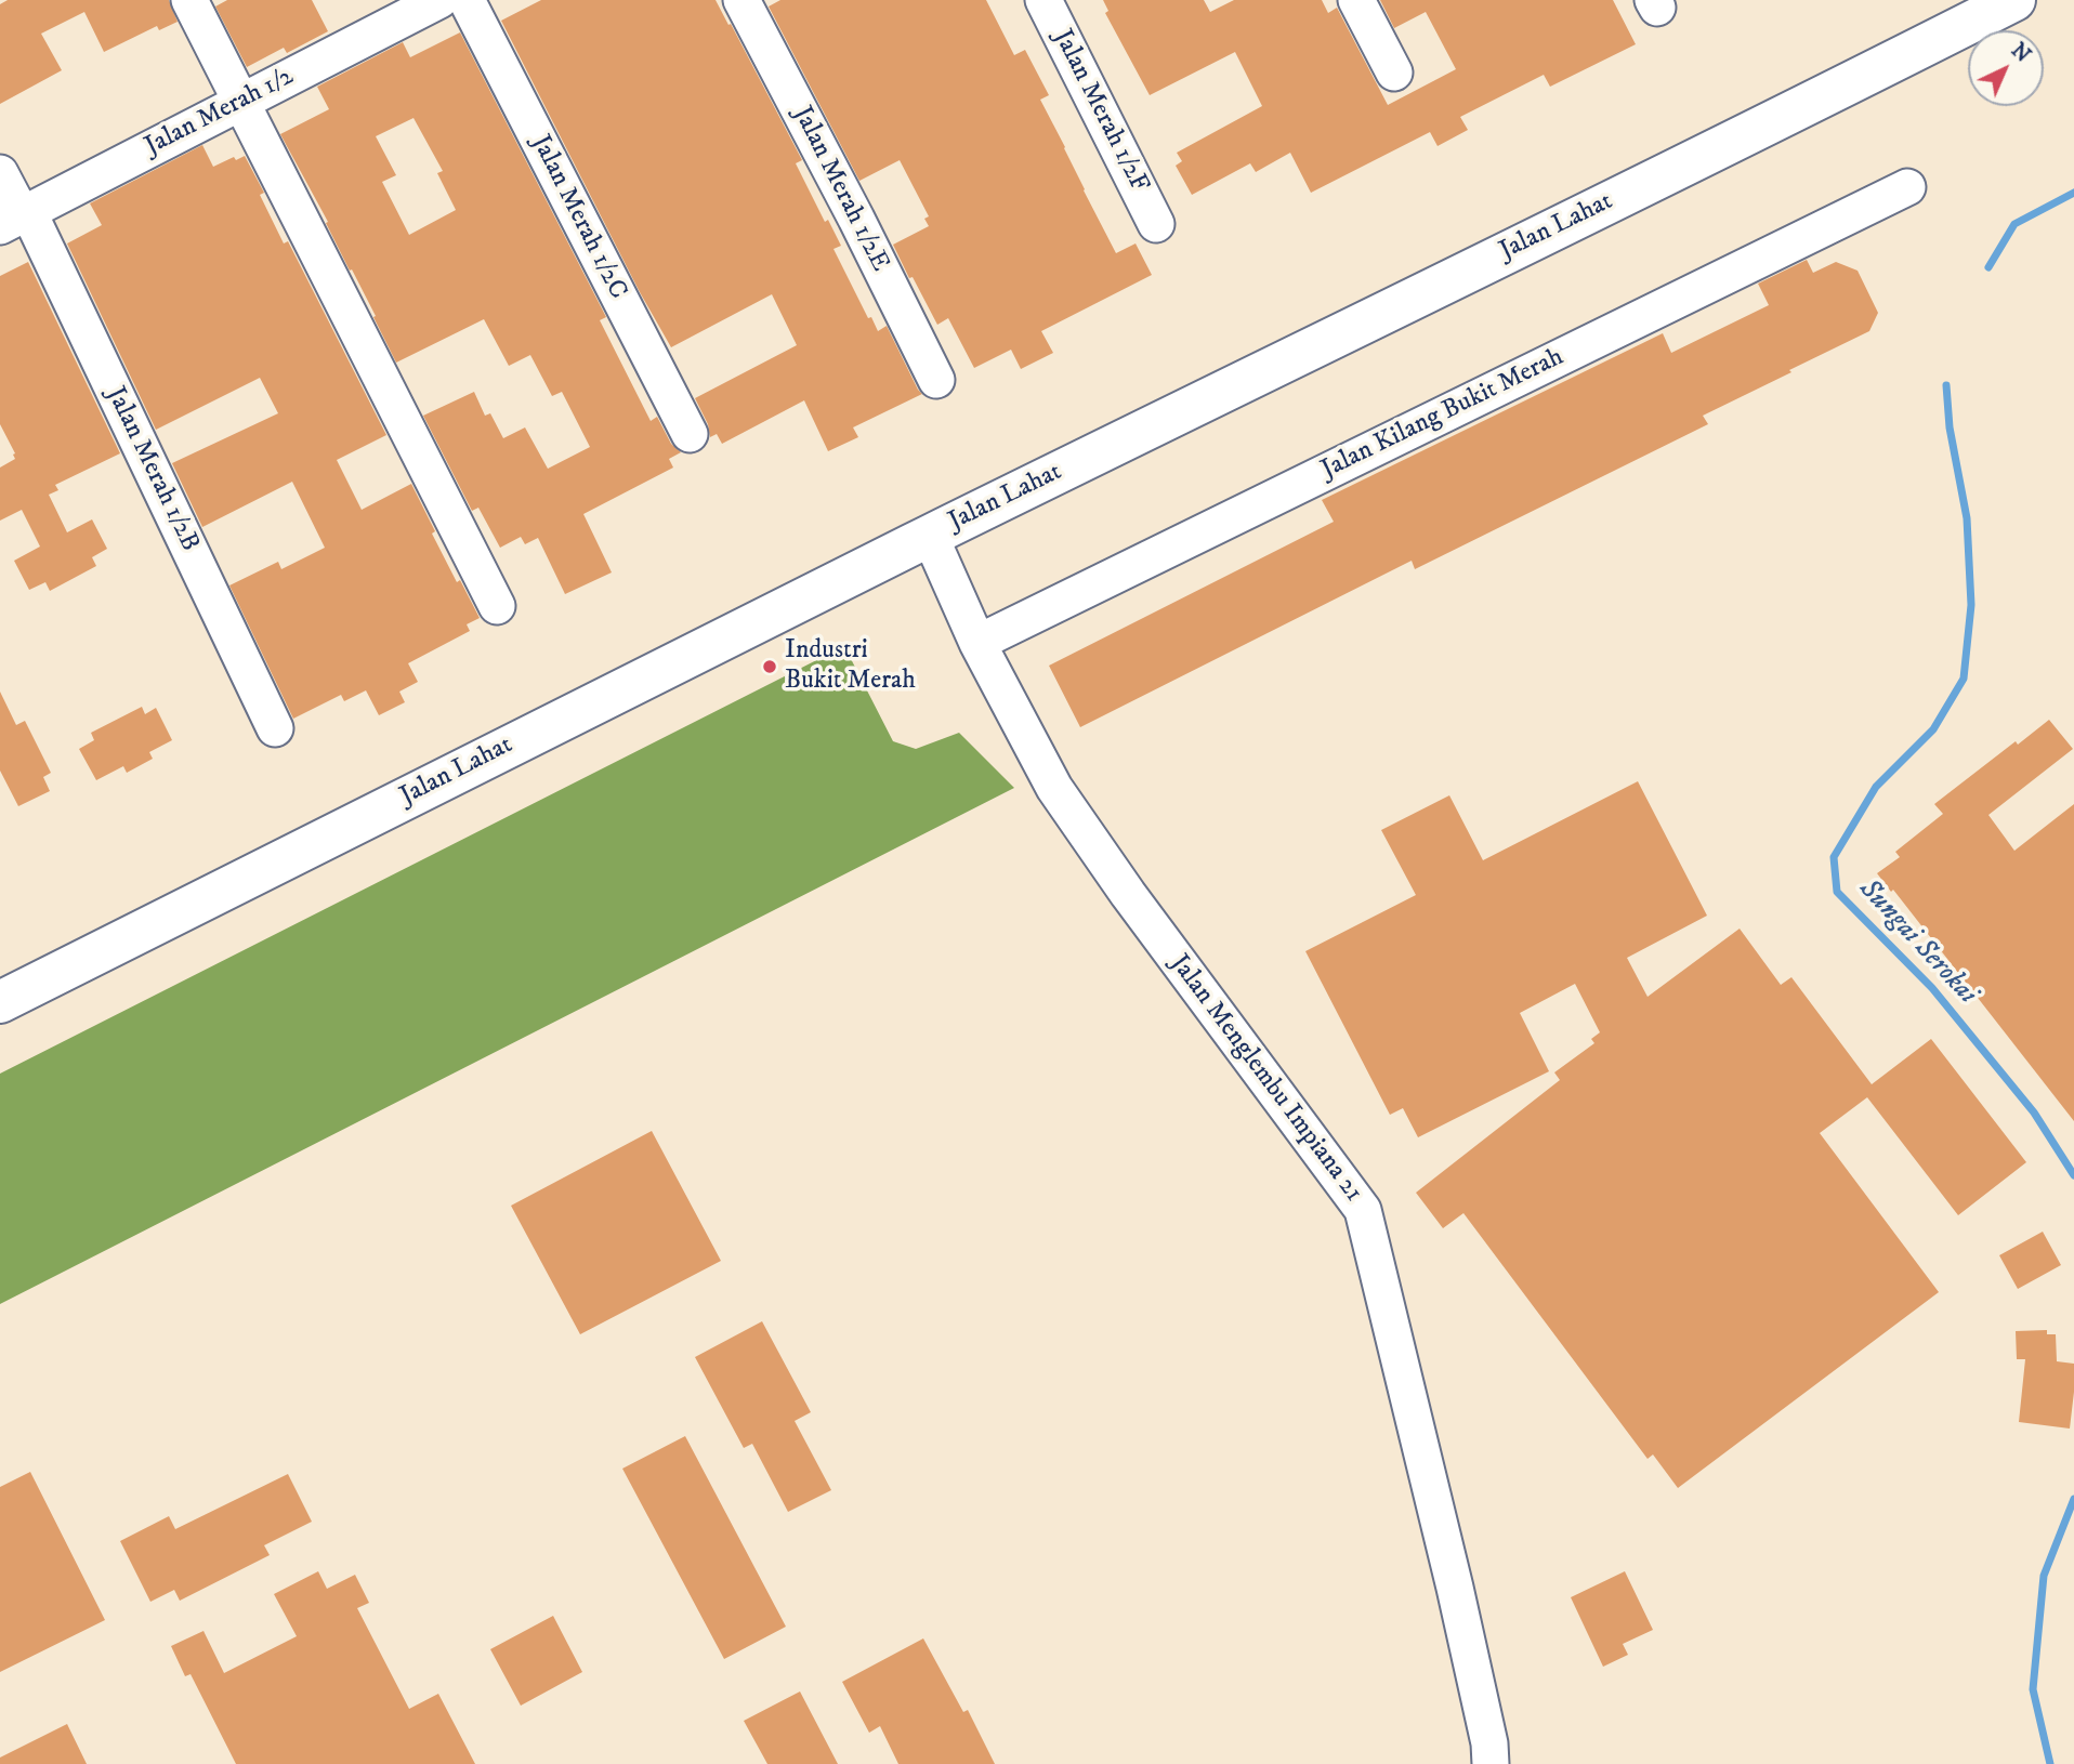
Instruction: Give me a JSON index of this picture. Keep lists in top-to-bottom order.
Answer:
{
  "streets": {
    "main road": ["Jalan Lahat"],
    "street": [
      "Jalan Merah 1/2F",
      "Jalan Merah 1/2",
      "Jalan Merah 1/2E",
      "Jalan Merah 1/2C",
      "Jalan Kilang Bukit Merah",
      "Jalan Merah 1/2B",
      "Jalan Menglembu Impiana 21"
    ]
  },
  "crossings": [
    ["Jalan Merah 1/2", "Jalan Merah 1/2B"],
    ["Jalan Lahat", "Jalan Menglembu Impiana 21"],
    ["Jalan Kilang Bukit Merah", "Jalan Menglembu Impiana 21"]
  ],
  "water": ["Sungai Serokai"],
  "places": ["Industri Bukit Merah"],
  "north": "top right"
}
